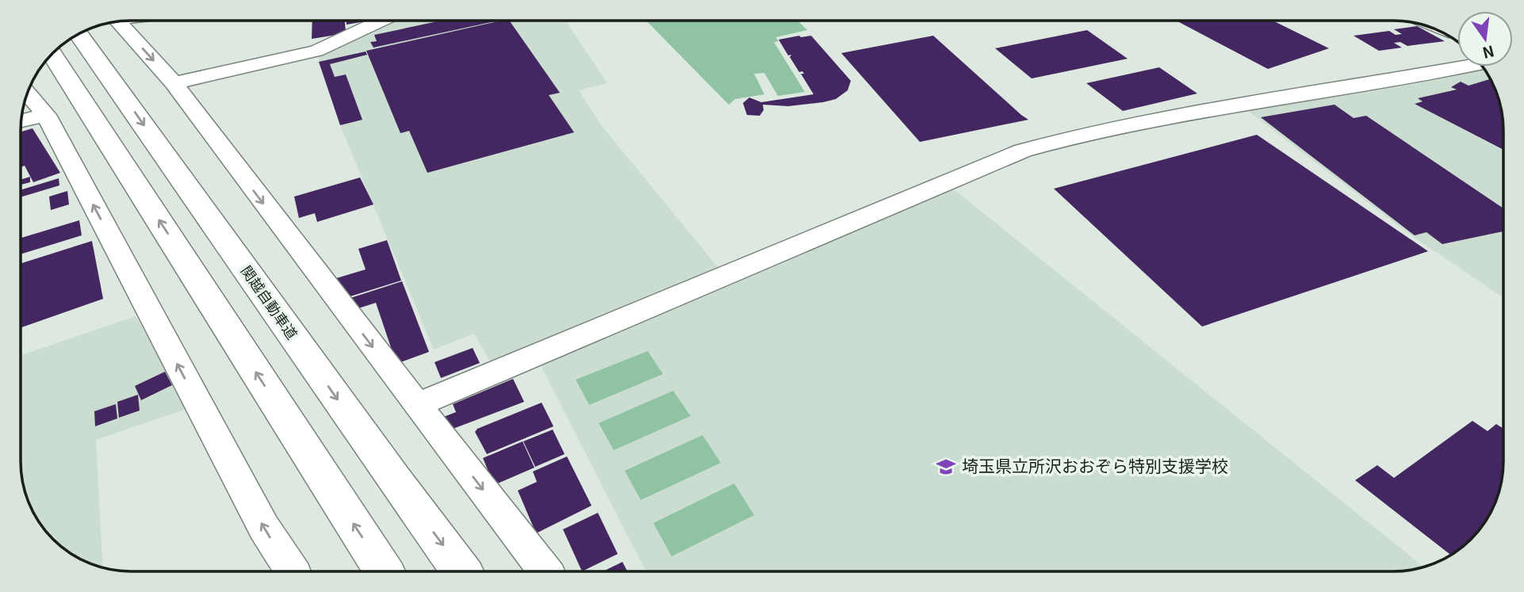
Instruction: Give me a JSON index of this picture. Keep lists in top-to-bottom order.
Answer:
{
  "streets": {
    "highway": ["関越自動車道"]
  },
  "places": {
    "school or university": ["埼玉県立所沢おおぞら特別支援学校"]
  },
  "north": "bottom"
}
